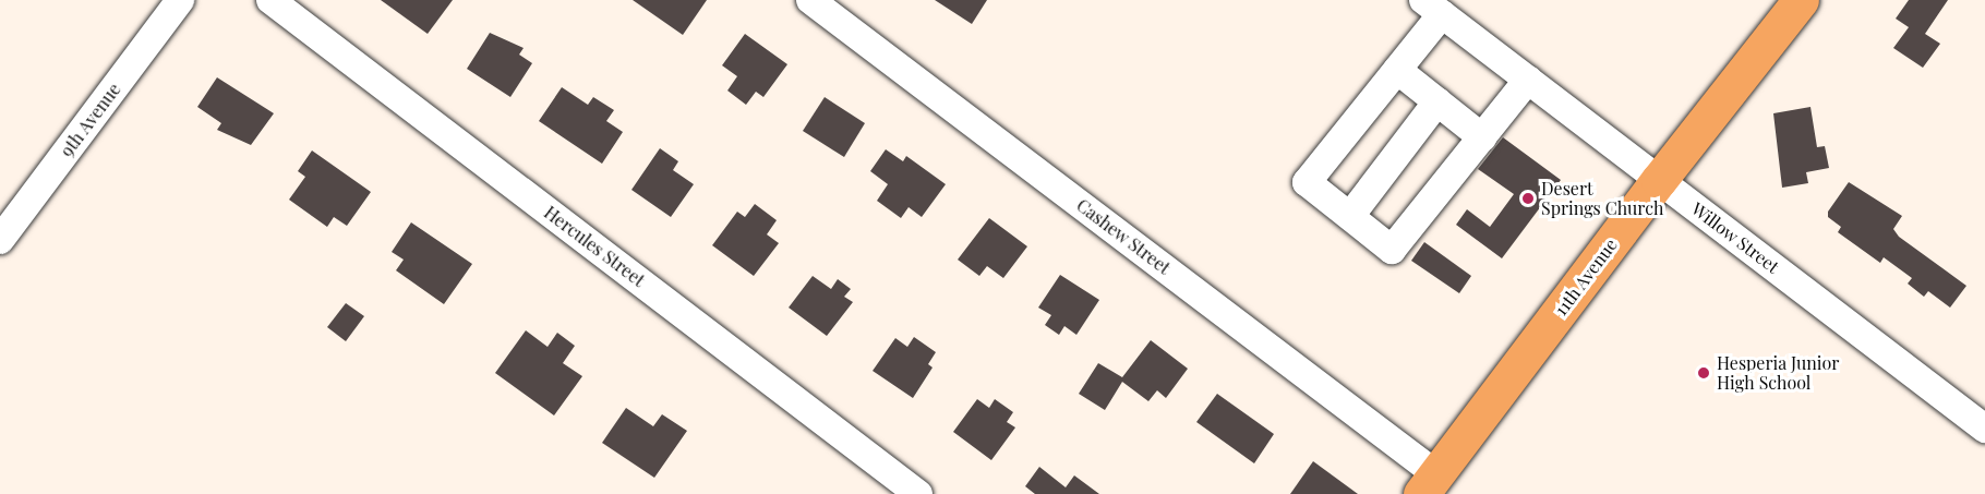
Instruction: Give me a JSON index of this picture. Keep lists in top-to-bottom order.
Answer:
{
  "streets": {
    "main road": ["11th Avenue"],
    "street": [
      "9th Avenue",
      "Cashew Street",
      "Willow Street",
      "Hercules Street"
    ]
  },
  "crossings": [
    ["Cashew Street", "11th Avenue"],
    ["Willow Street", "11th Avenue"]
  ],
  "places": ["Desert Springs Church", "Hesperia Junior High School"]
}
